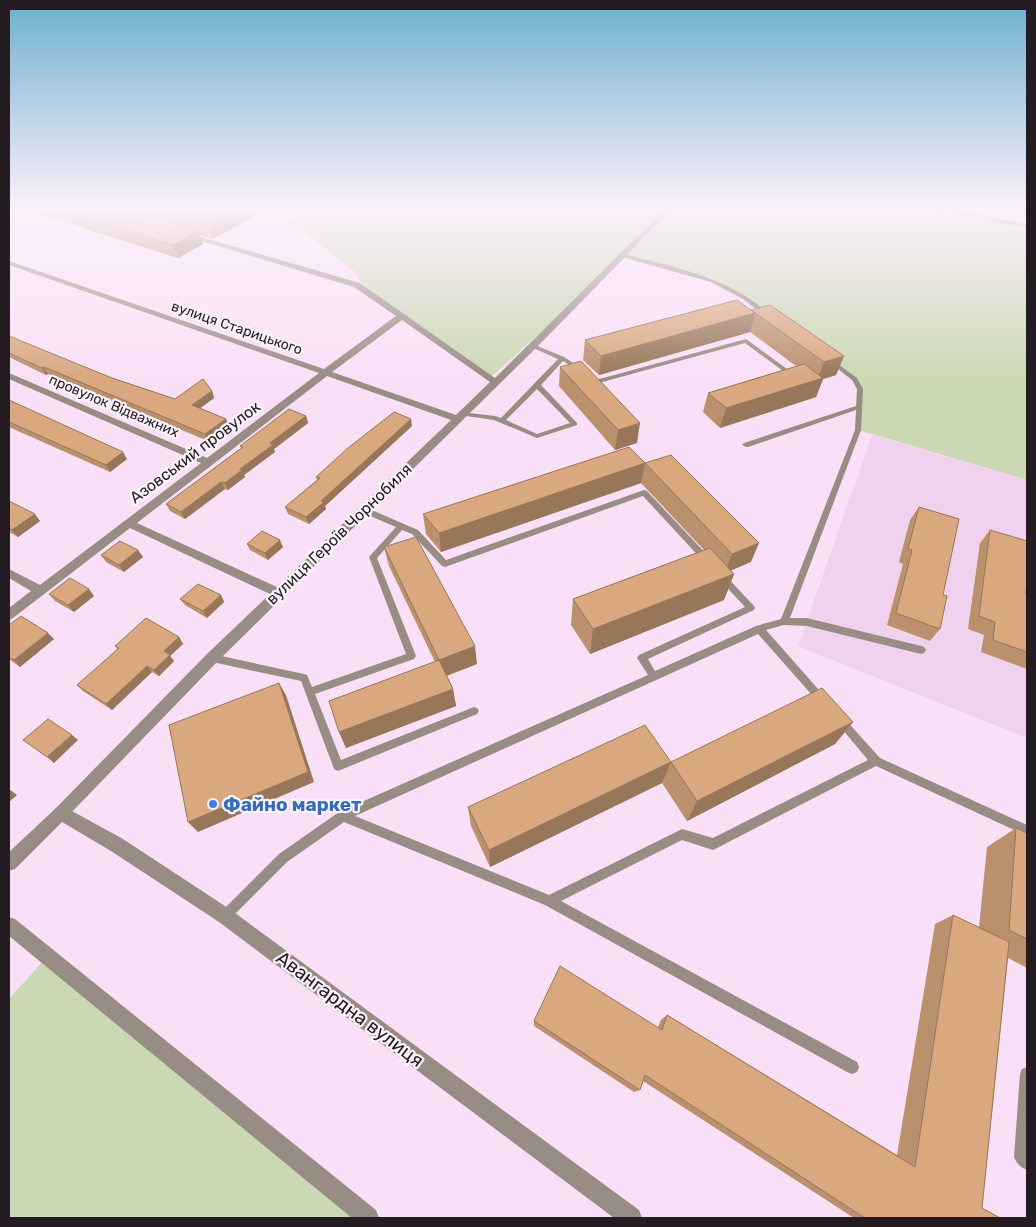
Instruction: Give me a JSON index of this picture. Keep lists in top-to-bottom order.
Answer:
{
  "streets": {
    "street": [
      "вулиця Старицького",
      "провулок Відважних",
      "Азовський провулок",
      "вулиця Героїв Чорнобиля",
      "Авангардна вулиця"
    ]
  },
  "crossings": [
    ["вулиця Старицького", "Азовський провулок"],
    ["вулиця Старицького", "вулиця Героїв Чорнобиля"],
    ["провулок Відважних", "Азовський провулок"],
    ["вулиця Героїв Чорнобиля", "Авангардна вулиця"]
  ],
  "places": ["Файно маркет"]
}
